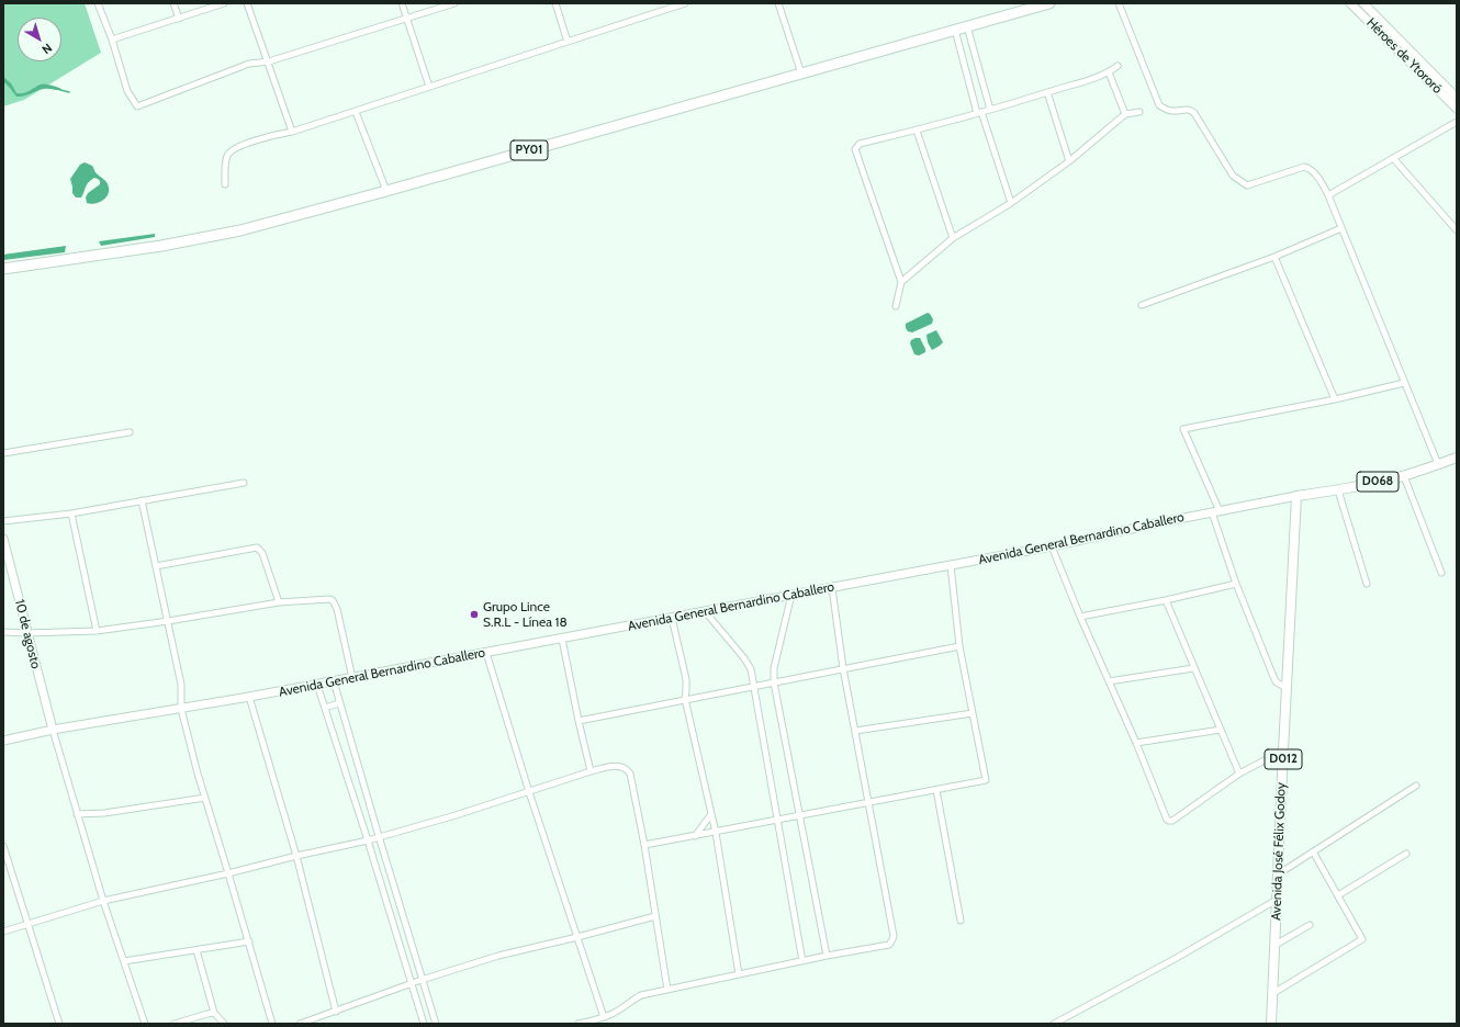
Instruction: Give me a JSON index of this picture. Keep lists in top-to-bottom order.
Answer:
{
  "streets": {
    "highway": ["PY01"],
    "main road": [
      "Héroes de Ytororó",
      "D068",
      "Avenida General Bernardino Caballero",
      "10 de agosto",
      "D012",
      "Avenida José Félix Godoy"
    ]
  },
  "crossings": [
    ["Avenida General Bernardino Caballero", "10 de agosto"],
    ["Avenida General Bernardino Caballero", "Avenida José Félix Godoy"]
  ],
  "places": ["Grupo Lince S.R.L - Línea 18"],
  "north": "bottom right"
}
